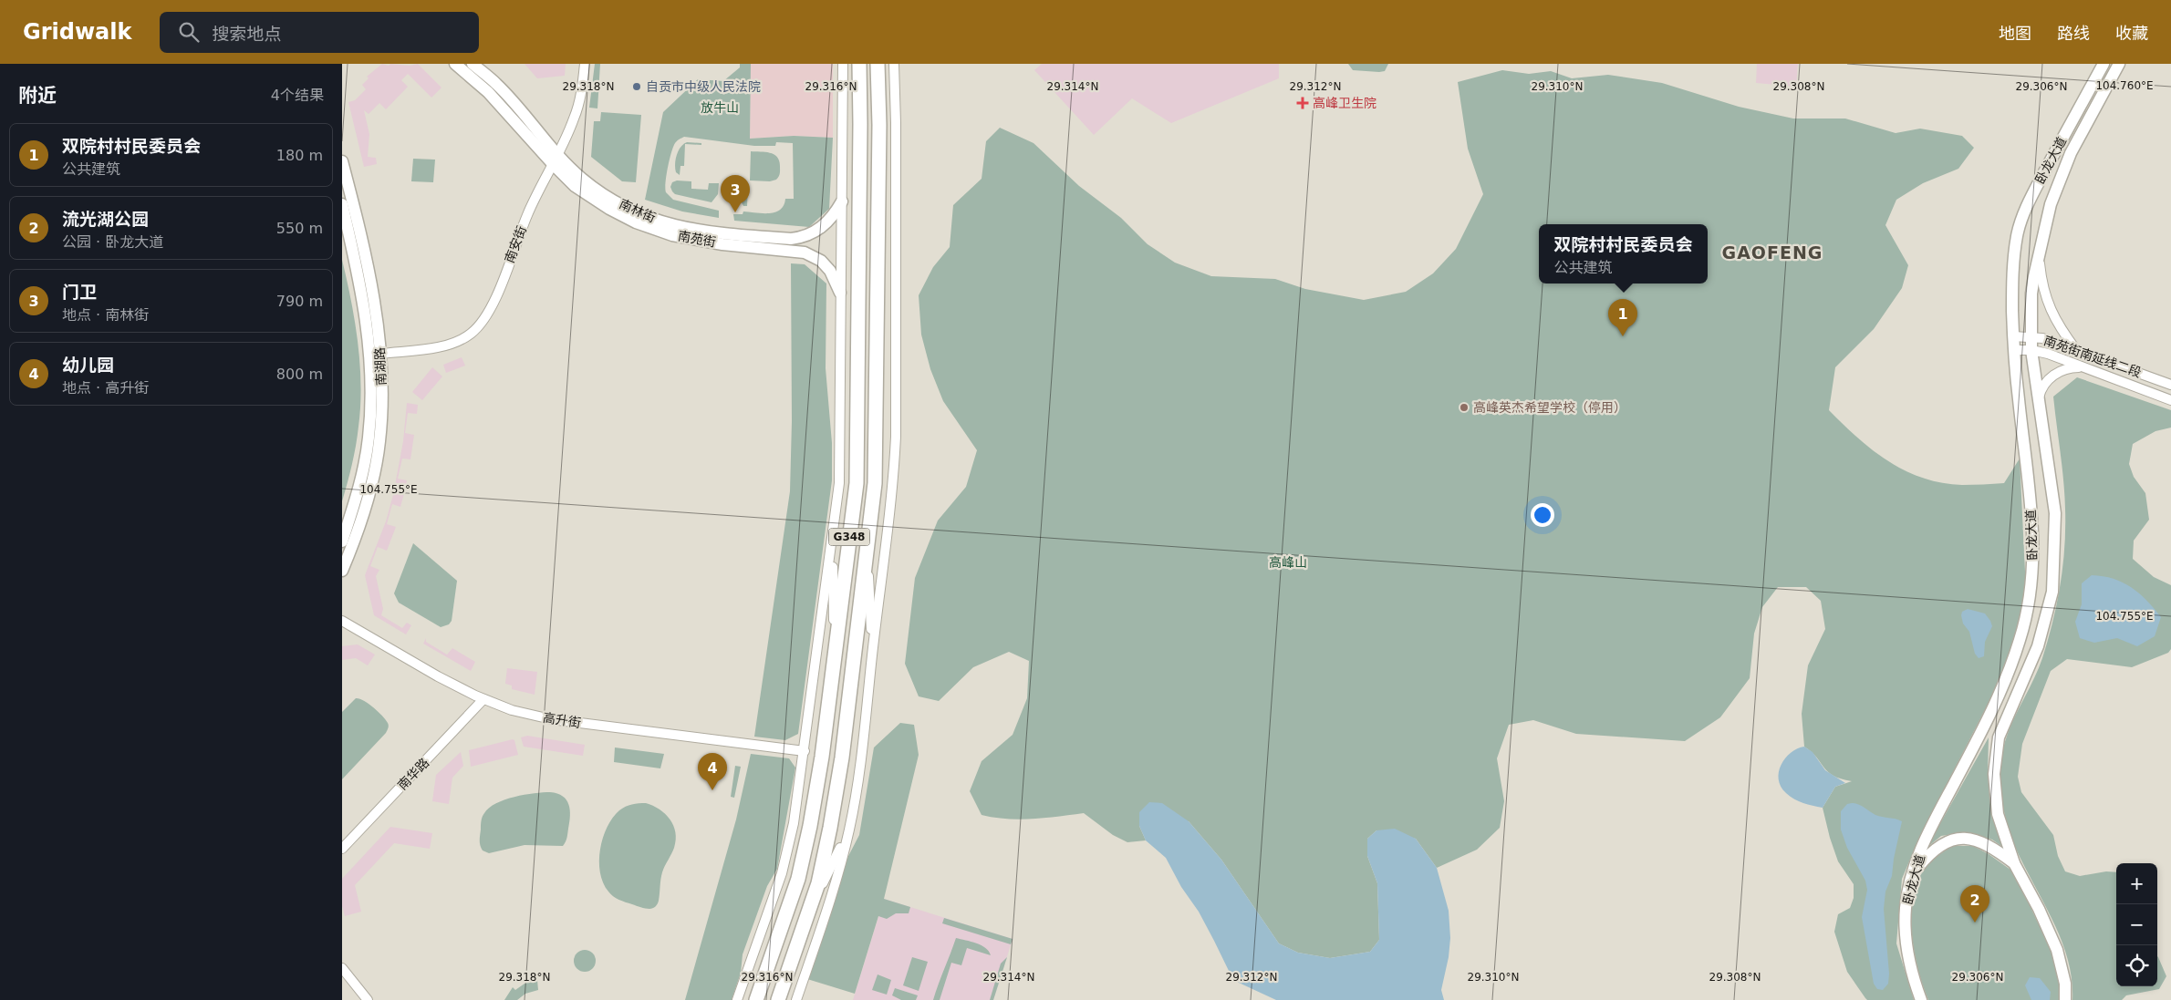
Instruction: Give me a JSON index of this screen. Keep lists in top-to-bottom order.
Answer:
{
  "streets": {
    "highway": ["G348"],
    "main road": [
      "卧龙大道",
      "南林街",
      "南苑街",
      "南湖路"
    ],
    "street": [
      "南安街",
      "南苑街南延线二段",
      "高升街",
      "南华路"
    ]
  },
  "crossings": [
    ["卧龙大道", "南苑街南延线二段"],
    ["南林街", "南苑街"],
    ["南林街", "南安街"],
    ["南苑街", "南安街"],
    ["南安街", "南湖路"],
    ["高升街", "南华路"]
  ],
  "districts": ["GAOFENG"],
  "parks": ["放牛山", "高峰山"],
  "places": {
    "other": ["自贡市中级人民法院", "高峰英杰希望学校（停用）"],
    "health": ["高峰卫生院"]
  },
  "page": {
    "header": "Gridwalk",
    "search": "搜索地点",
    "nav": ["地图", "路线", "收藏"],
    "heading": ["附近", "4个结果"],
    "list": [
      {
        "mark": "1",
        "name": "双院村村民委员会",
        "note": "公共建筑",
        "value": "180 m"
      },
      {
        "mark": "2",
        "name": "流光湖公园",
        "note": "公园 · 卧龙大道",
        "value": "550 m"
      },
      {
        "mark": "3",
        "name": "门卫",
        "note": "地点 · 南林街",
        "value": "790 m"
      },
      {
        "mark": "4",
        "name": "幼儿园",
        "note": "地点 · 高升街",
        "value": "800 m"
      }
    ],
    "pins": [
      "3",
      "1",
      "4",
      "2"
    ],
    "popup": ["双院村村民委员会", "公共建筑"],
    "map_buttons": ["+", "−"]
  },
  "coordinates": [
    "104.760°E",
    "29.318°N",
    "29.316°N",
    "29.314°N",
    "29.312°N",
    "29.310°N",
    "29.308°N",
    "29.306°N",
    "104.755°E"
  ]
}
